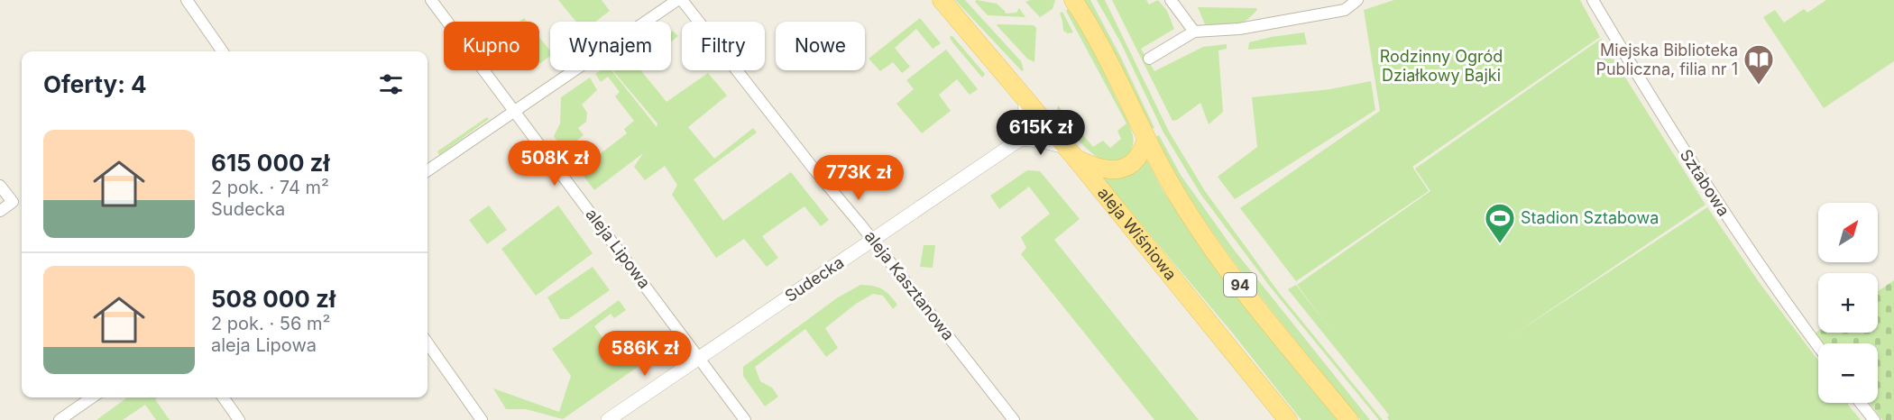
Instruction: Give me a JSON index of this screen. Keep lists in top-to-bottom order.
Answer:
{
  "streets": {
    "main road": ["aleja Wiśniowa", "94"],
    "street": [
      "Sztabowa",
      "aleja Lipowa",
      "Sudecka",
      "aleja Kasztanowa"
    ]
  },
  "crossings": [
    ["aleja Lipowa", "Sudecka"],
    ["Sudecka", "aleja Kasztanowa"]
  ],
  "parks": ["Rodzinny Ogród Działkowy Bajki"],
  "places": {
    "library": ["Miejska Biblioteka Publiczna, filia nr 1"],
    "sports": ["Stadion Sztabowa"]
  },
  "north": "top right",
  "page": {
    "chip": [
      "Kupno",
      "Wynajem",
      "Filtry",
      "Nowe"
    ],
    "heading": "Oferty: 4",
    "price": [
      "615K zł",
      "508K zł",
      "773K zł",
      "586K zł"
    ],
    "list": [
      {
        "name": "615 000 zł",
        "note": "2 pok. · 74 m² · Sudecka"
      },
      {
        "name": "508 000 zł",
        "note": "2 pok. · 56 m² · aleja Lipowa"
      }
    ],
    "map_buttons": ["+", "−"]
  }
}
